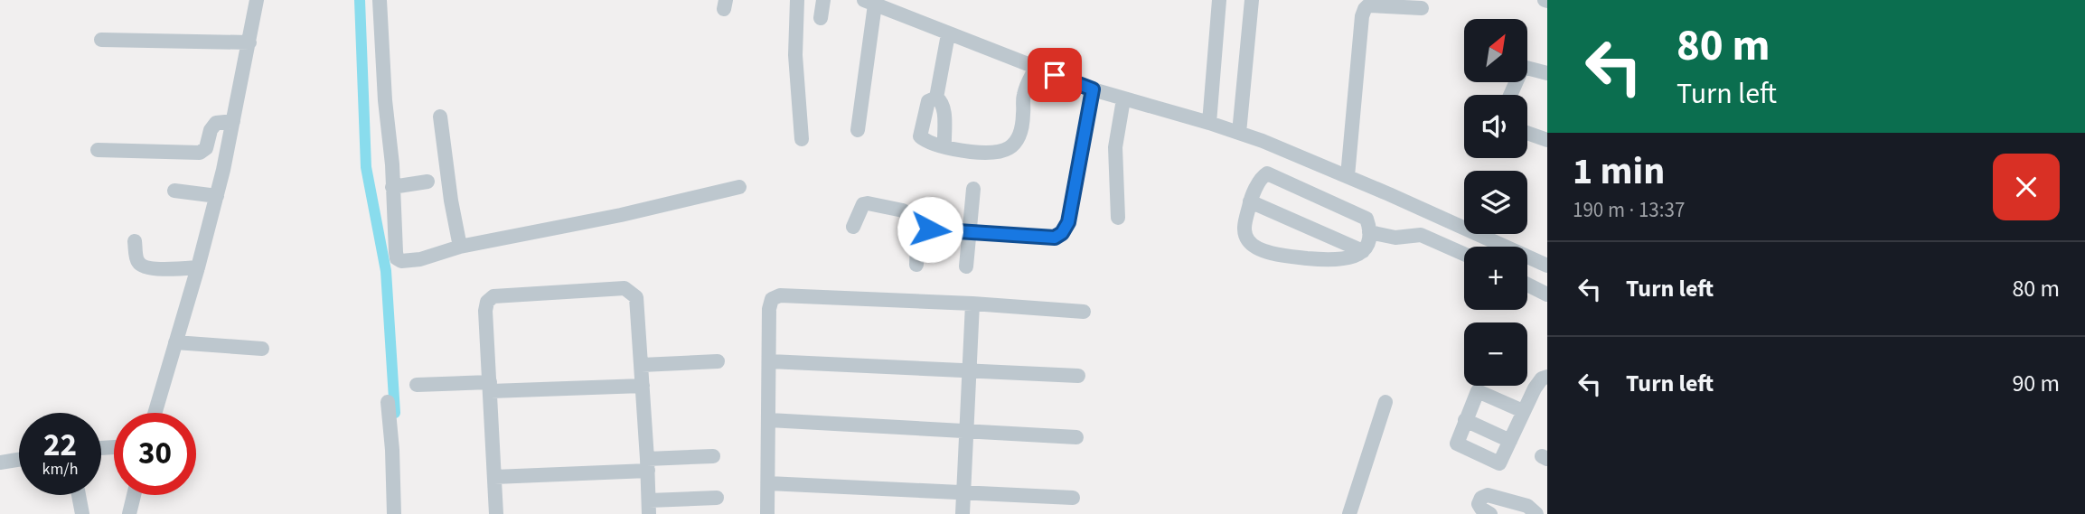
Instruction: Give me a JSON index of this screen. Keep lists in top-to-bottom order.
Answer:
{
  "north": "top right",
  "page": {
    "turn": ["80 m", "Turn left"],
    "map_buttons": ["+", "−"],
    "heading": ["1 min", "190 m · 13:37"],
    "list": [
      {
        "name": "Turn left",
        "value": "80 m"
      },
      {
        "name": "Turn left",
        "value": "90 m"
      }
    ],
    "speed": "22 km/h",
    "limit": "30"
  }
}
